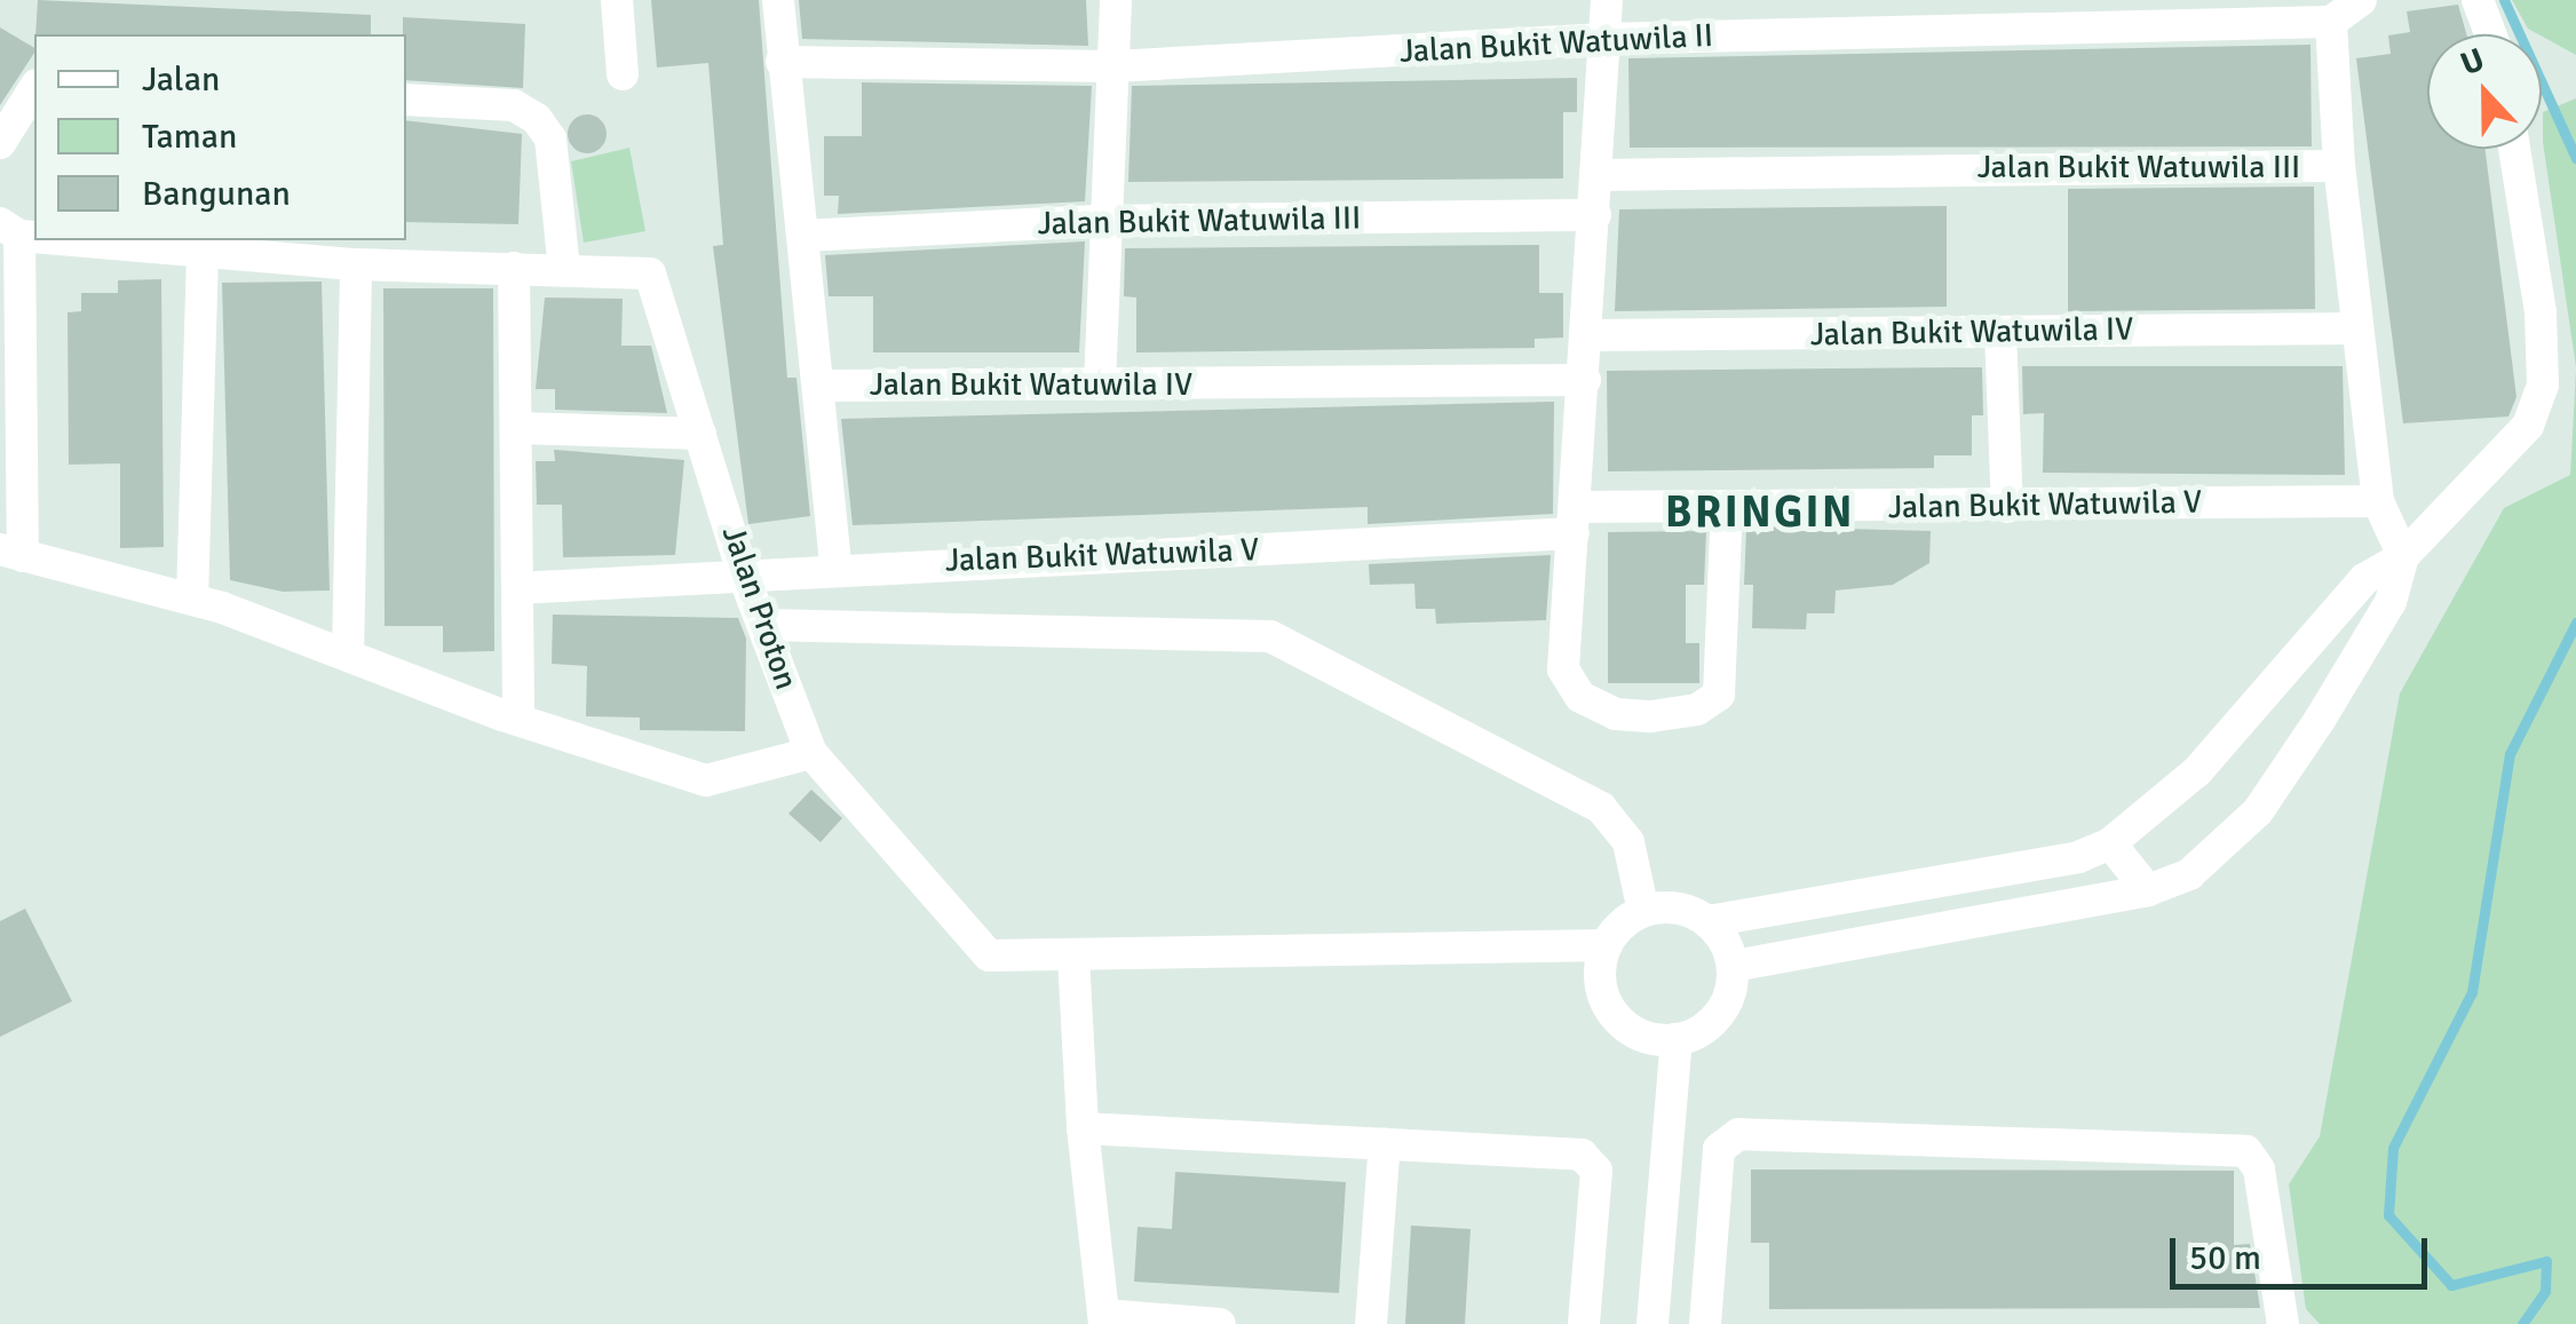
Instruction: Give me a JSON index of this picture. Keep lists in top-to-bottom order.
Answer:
{
  "streets": {
    "street": [
      "Jalan Bukit Watuwila II",
      "Jalan Bukit Watuwila III",
      "Jalan Bukit Watuwila IV",
      "Jalan Bukit Watuwila V",
      "Jalan Proton"
    ]
  },
  "crossings": [
    ["Jalan Bukit Watuwila V", "Jalan Proton"]
  ],
  "districts": ["BRINGIN"],
  "legend": ["Jalan", "Taman", "Bangunan"],
  "scale_bar": "50 m",
  "north": "top"
}
